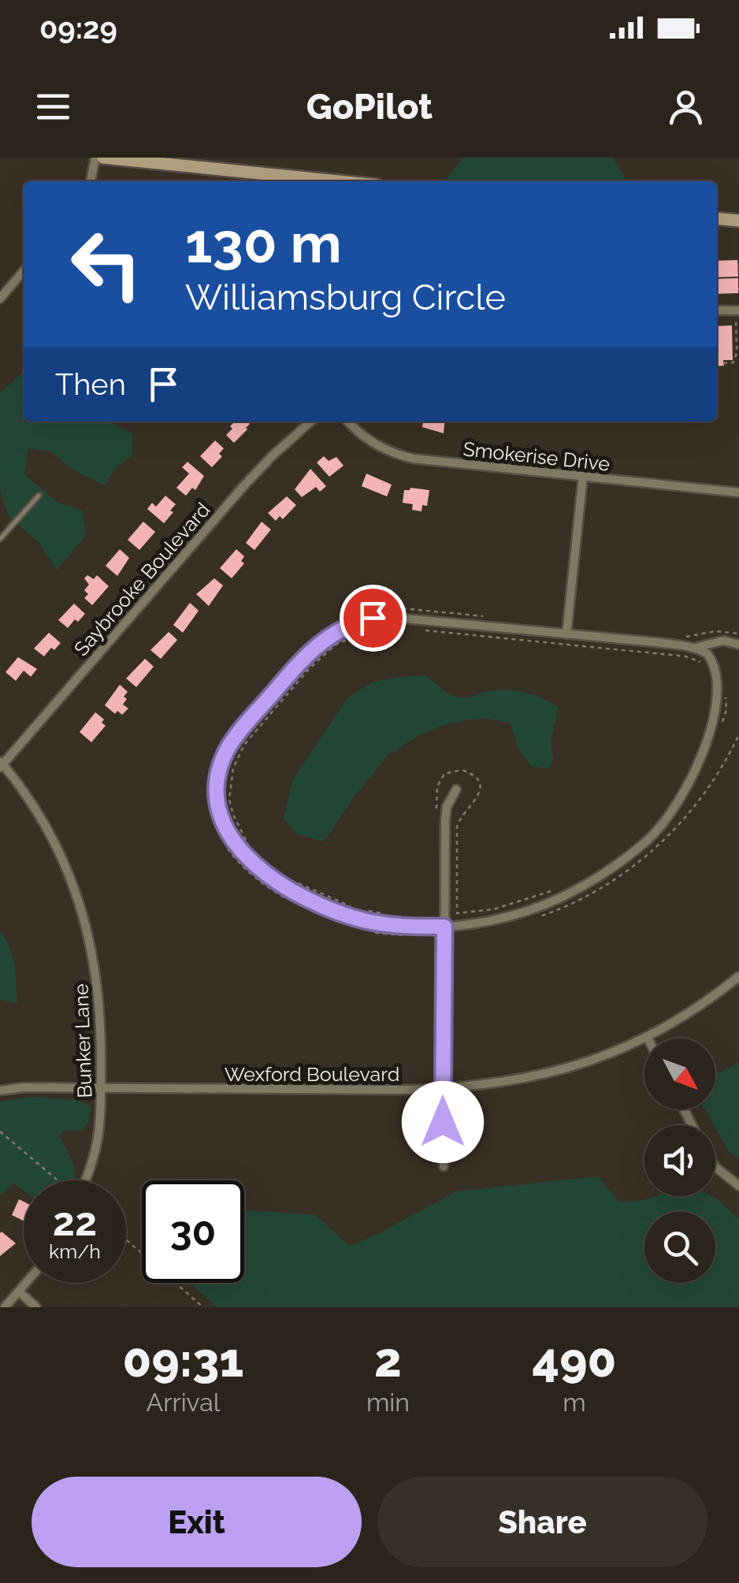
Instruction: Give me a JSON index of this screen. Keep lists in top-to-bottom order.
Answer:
{
  "streets": {
    "street": [
      "Smokerise Drive",
      "Saybrooke Boulevard",
      "Bunker Lane",
      "Wexford Boulevard"
    ]
  },
  "crossings": [
    ["Saybrooke Boulevard", "Bunker Lane"],
    ["Bunker Lane", "Wexford Boulevard"]
  ],
  "north": "bottom right",
  "page": {
    "status": "09:29",
    "header": "GoPilot",
    "turn": ["130 m", "Williamsburg Circle"],
    "then": "Then",
    "speed": "22 km/h",
    "limit": "30",
    "eta": [
      "09:31",
      "Arrival",
      "2",
      "min",
      "490",
      "m"
    ],
    "buttons": ["Exit", "Share"]
  }
}
